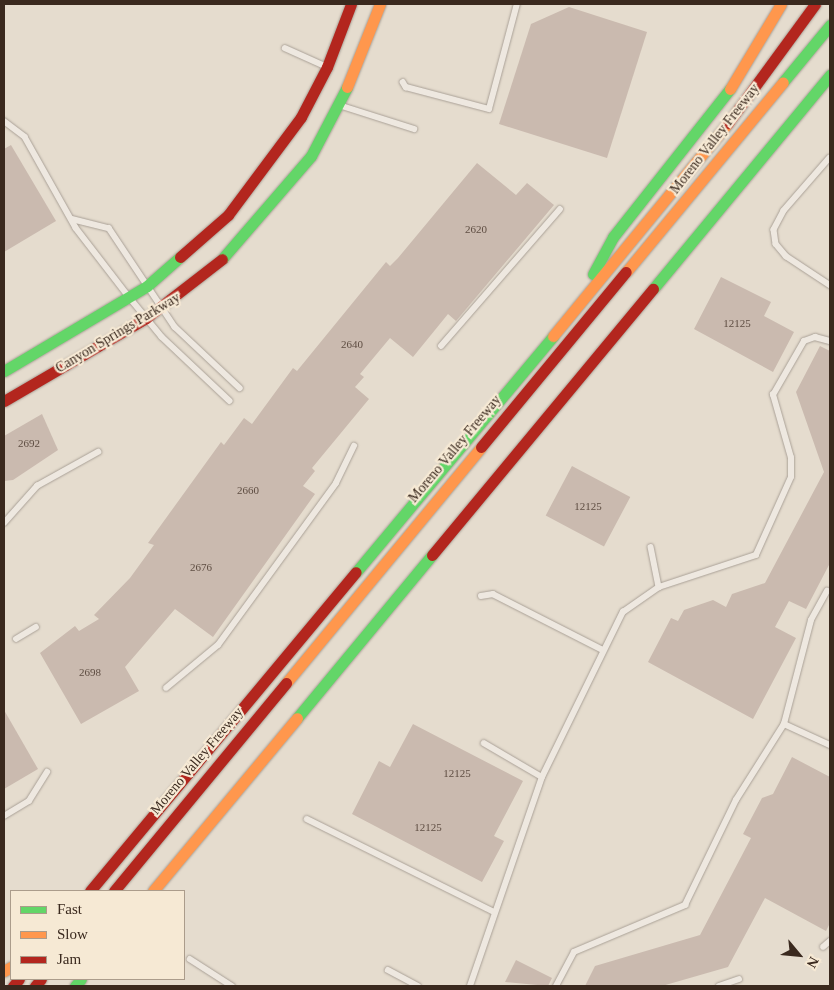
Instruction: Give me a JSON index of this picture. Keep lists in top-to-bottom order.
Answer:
{
  "streets": {
    "main road": ["Moreno Valley Freeway", "Canyon Springs Parkway"]
  },
  "house_numbers": [
    "2620",
    "12125",
    "2640",
    "2692",
    "2660",
    "12125",
    "2676",
    "2698",
    "12125",
    "12125"
  ],
  "legend": ["Fast", "Slow", "Jam"],
  "north": "bottom right"
}
